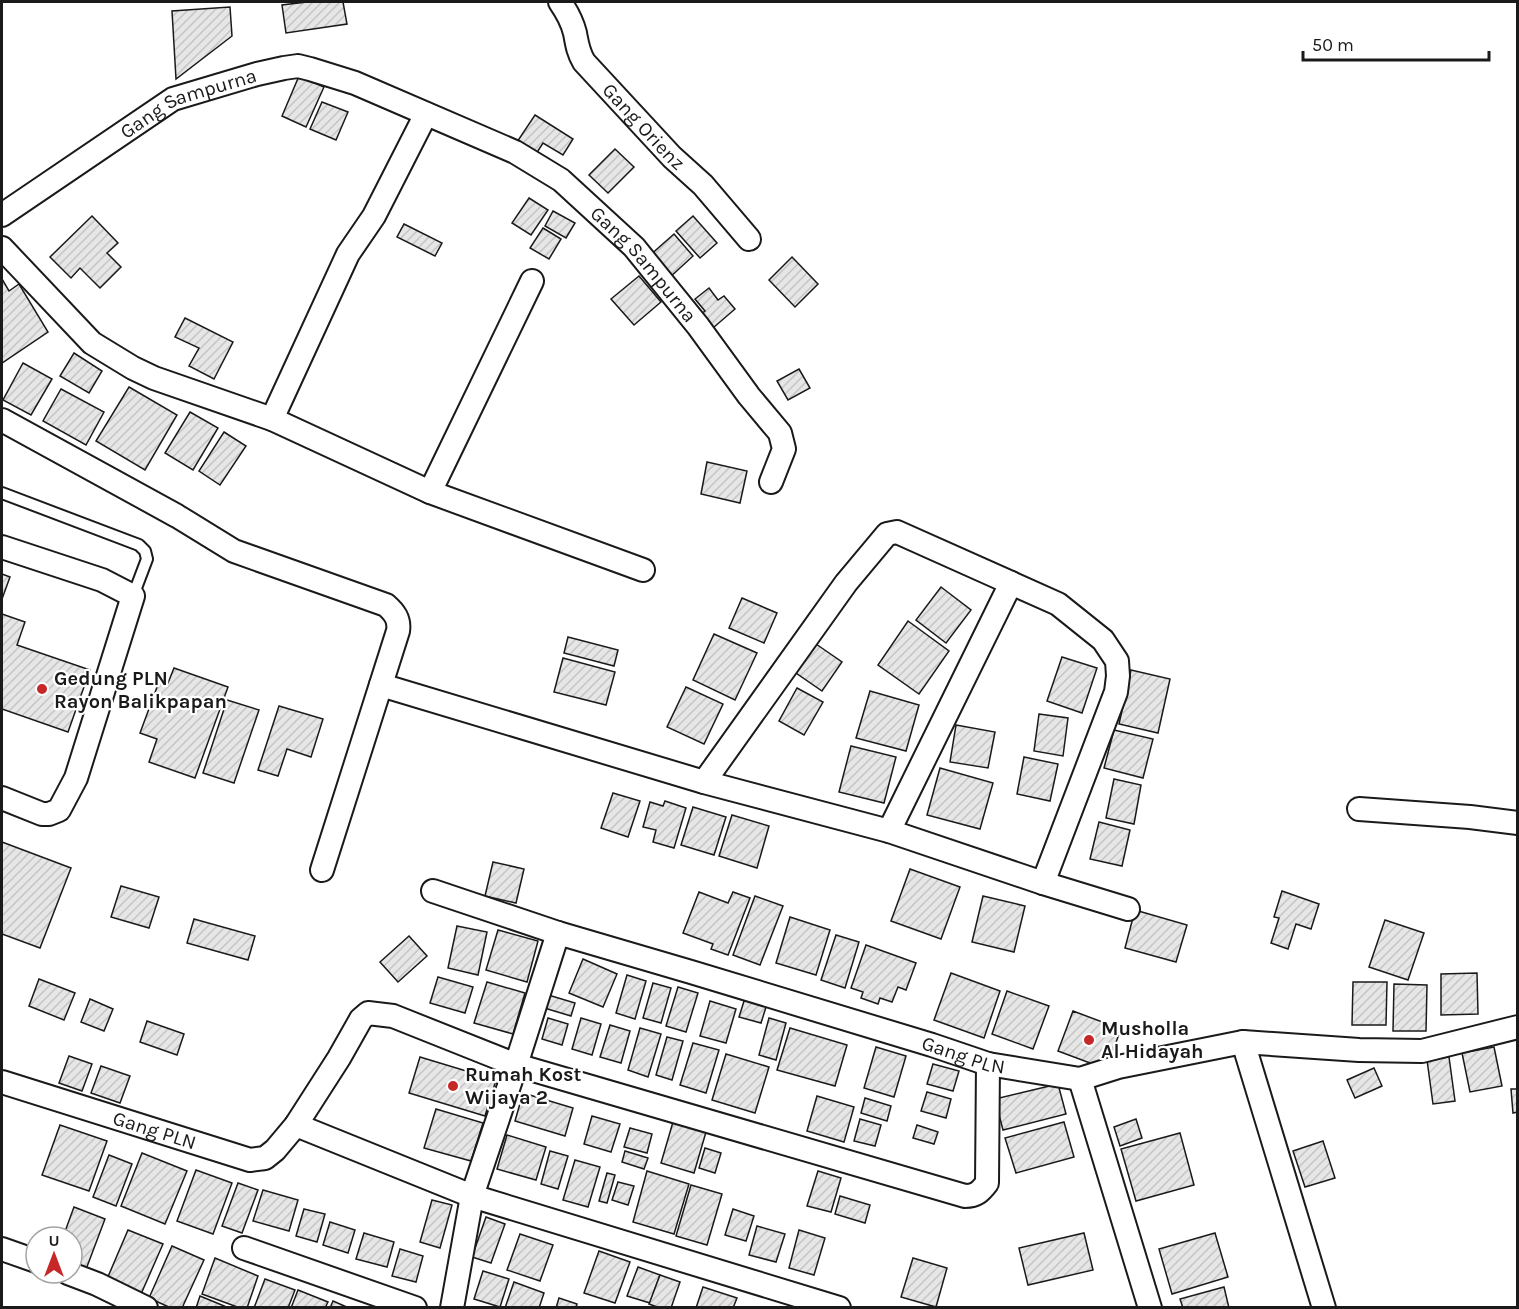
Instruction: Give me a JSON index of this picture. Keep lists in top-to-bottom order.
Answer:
{
  "streets": {
    "street": ["Gang Sampurna", "Gang Orienz", "Gang PLN"]
  },
  "places": ["Gedung PLN Rayon Balikpapan", "Musholla Al Hidayah", "Rumah Kost Wijaya 2"],
  "scale_bar": "50 m",
  "north": "top"
}
